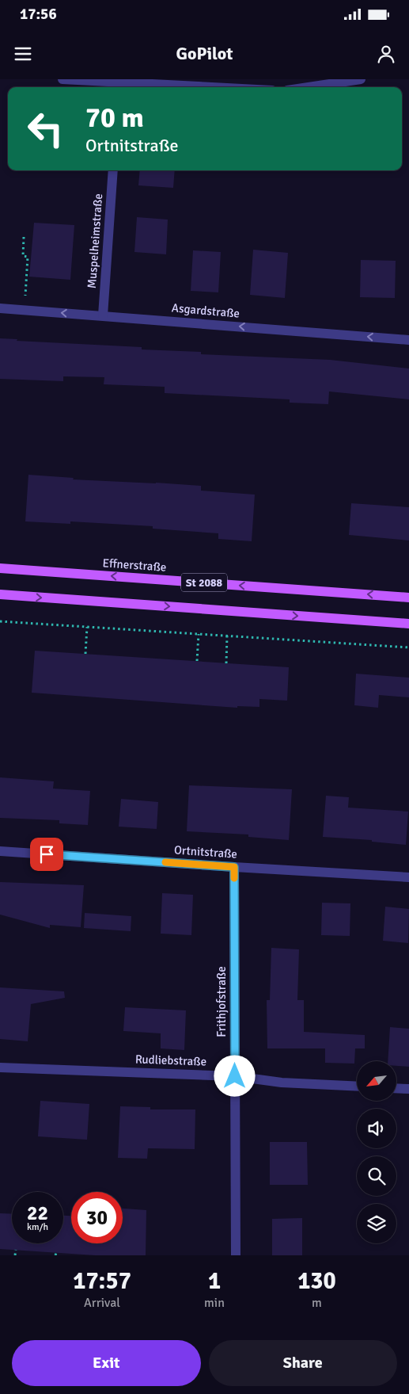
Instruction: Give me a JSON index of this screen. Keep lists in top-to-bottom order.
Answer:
{
  "streets": {
    "main road": ["Effnerstraße", "St 2088"],
    "street": [
      "Muspelheimstraße",
      "Asgardstraße",
      "Ortnitstraße",
      "Frithjofstraße",
      "Rudliebstraße"
    ]
  },
  "crossings": [
    ["Muspelheimstraße", "Asgardstraße"],
    ["Ortnitstraße", "Frithjofstraße"],
    ["Frithjofstraße", "Rudliebstraße"]
  ],
  "one_way": ["Asgardstraße"],
  "north": "bottom left",
  "page": {
    "status": "17:56",
    "header": "GoPilot",
    "turn": ["70 m", "Ortnitstraße"],
    "speed": "22 km/h",
    "limit": "30",
    "eta": [
      "17:57",
      "Arrival",
      "1",
      "min",
      "130",
      "m"
    ],
    "buttons": ["Exit", "Share"]
  }
}
